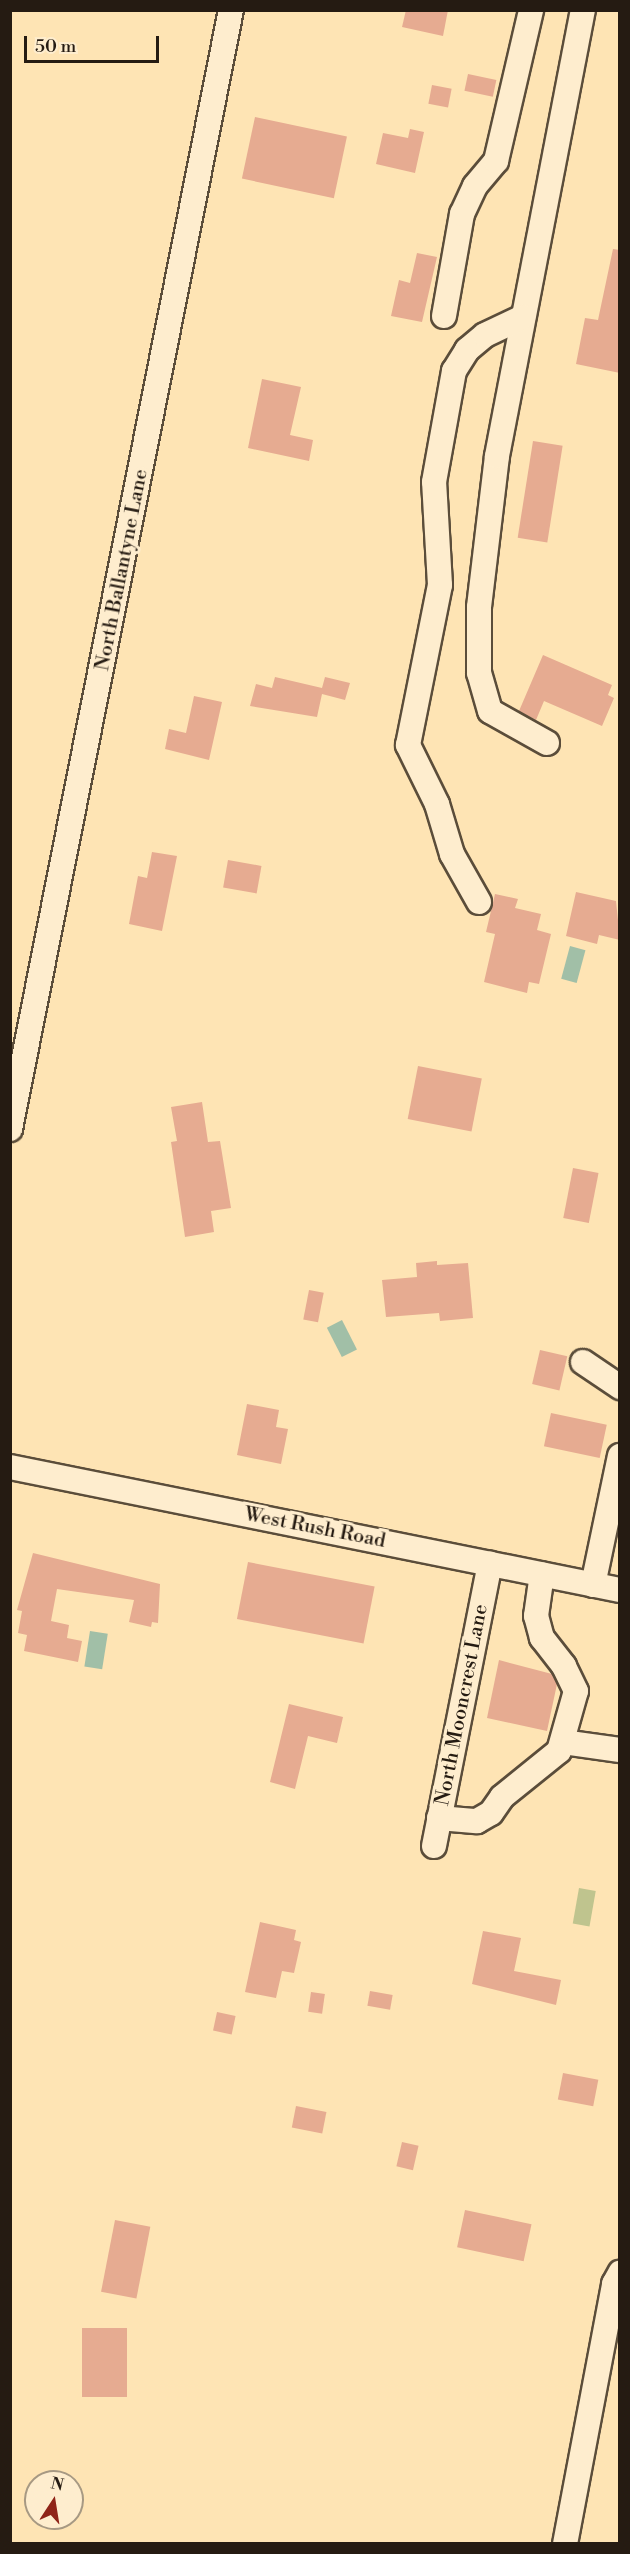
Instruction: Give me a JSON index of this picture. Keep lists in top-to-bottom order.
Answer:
{
  "streets": {
    "street": ["North Ballantyne Lane", "West Rush Road", "North Mooncrest Lane"]
  },
  "crossings": [
    ["West Rush Road", "North Mooncrest Lane"]
  ],
  "scale_bar": "50 m",
  "north": "top"
}
